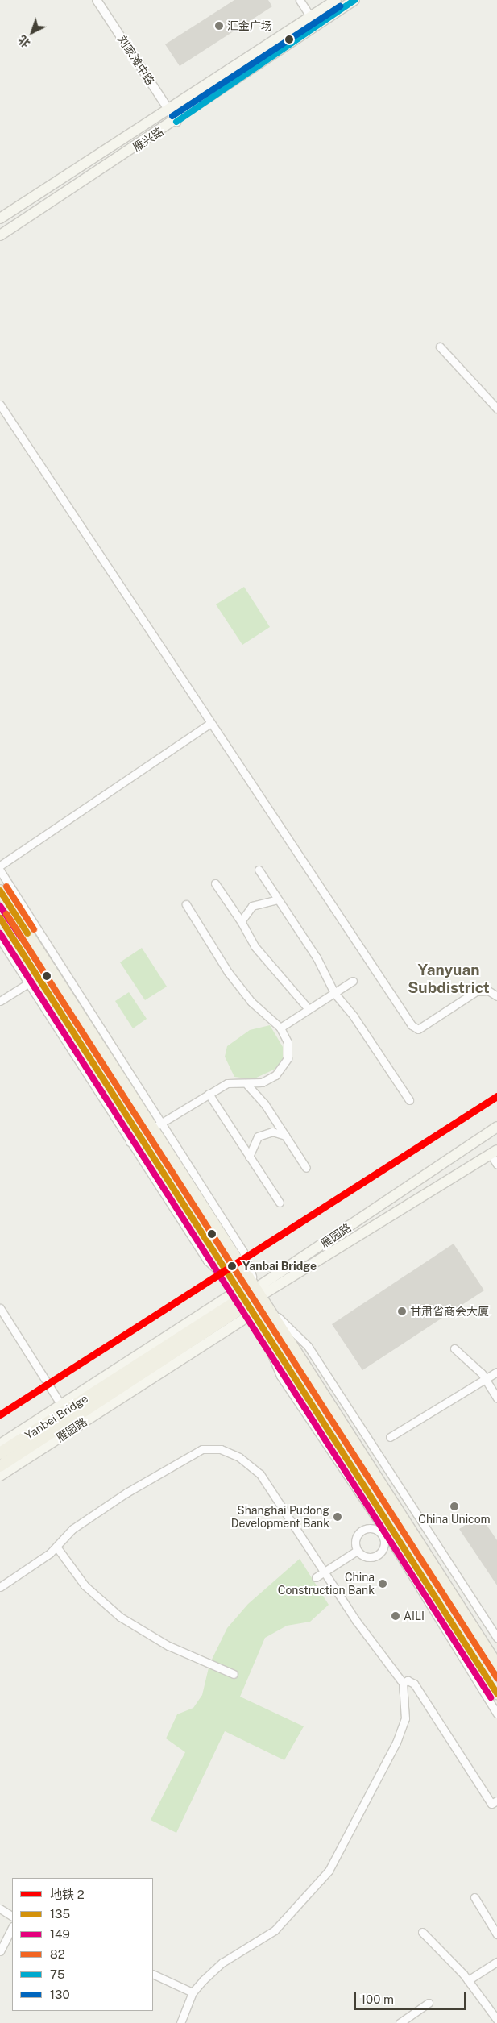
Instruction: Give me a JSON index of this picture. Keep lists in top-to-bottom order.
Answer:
{
  "streets": {
    "main road": ["雁兴路", "雁园路", "Yanbei Bridge"],
    "street": ["刘家滩中路"]
  },
  "crossings": [
    ["刘家滩中路", "雁兴路"],
    ["雁园路", "Yanbei Bridge"]
  ],
  "districts": ["Yanyuan Subdistrict"],
  "places": [
    "汇金广场",
    "Yanbai Bridge",
    "甘肃省商会大厦",
    "China Unicom",
    "Shanghai Pudong Development Bank",
    "China Construction Bank",
    "AILI"
  ],
  "lines": [
    "transit line 75",
    "transit line 130",
    "transit line 82",
    "transit line 135",
    "transit line 149",
    "metro line 2"
  ],
  "legend": [
    "地铁 2",
    "135",
    "149",
    "82",
    "75",
    "130"
  ],
  "scale_bar": "100 m",
  "north": "bottom left"
}
